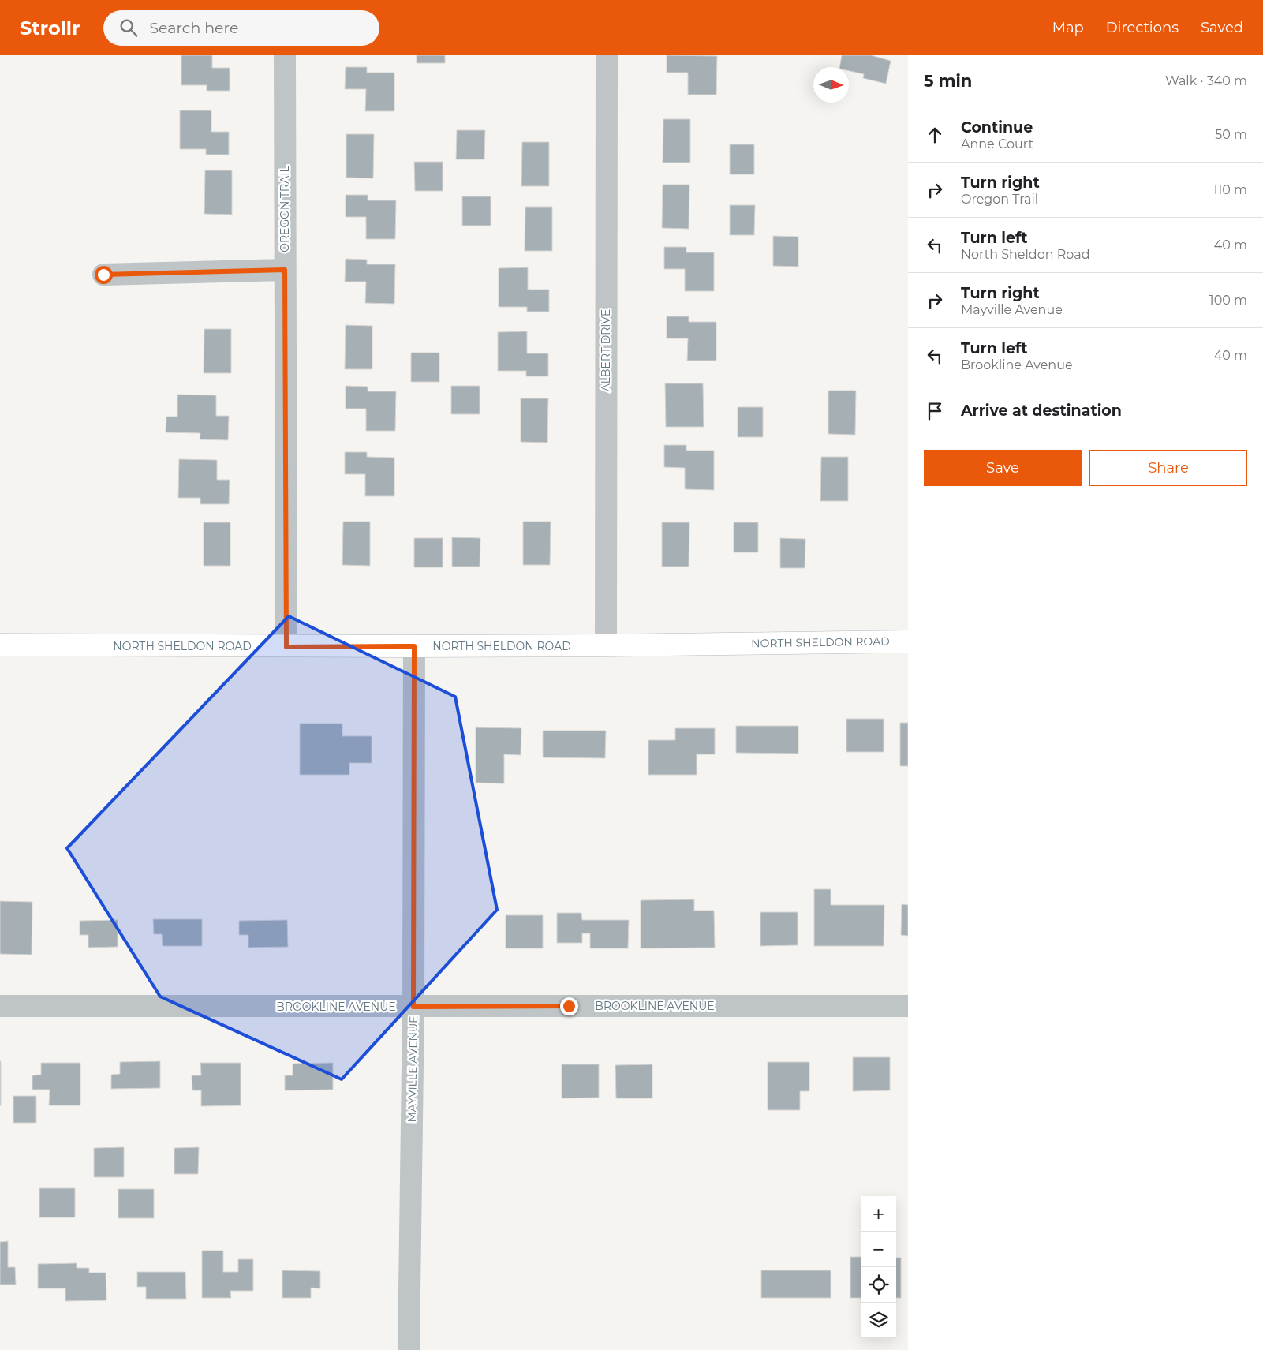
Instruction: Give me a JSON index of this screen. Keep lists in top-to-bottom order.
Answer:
{
  "streets": {
    "main road": ["NORTH SHELDON ROAD"],
    "street": [
      "OREGON TRAIL",
      "ALBERT DRIVE",
      "BROOKLINE AVENUE",
      "MAYVILLE AVENUE"
    ]
  },
  "crossings": [
    ["OREGON TRAIL", "NORTH SHELDON ROAD"],
    ["ALBERT DRIVE", "NORTH SHELDON ROAD"],
    ["NORTH SHELDON ROAD", "MAYVILLE AVENUE"],
    ["BROOKLINE AVENUE", "MAYVILLE AVENUE"]
  ],
  "north": "right",
  "page": {
    "header": "Strollr",
    "search": "Search here",
    "nav": ["Map", "Directions", "Saved"],
    "heading": ["5 min", "Walk · 340 m"],
    "list": [
      ["Continue", "Anne Court", "50 m"],
      ["Turn right", "Oregon Trail", "110 m"],
      ["Turn left", "North Sheldon Road", "40 m"],
      ["Turn right", "Mayville Avenue", "100 m"],
      ["Turn left", "Brookline Avenue", "40 m"],
      "Arrive at destination"
    ],
    "buttons": ["Save", "Share"],
    "map_buttons": ["+", "−"]
  }
}
